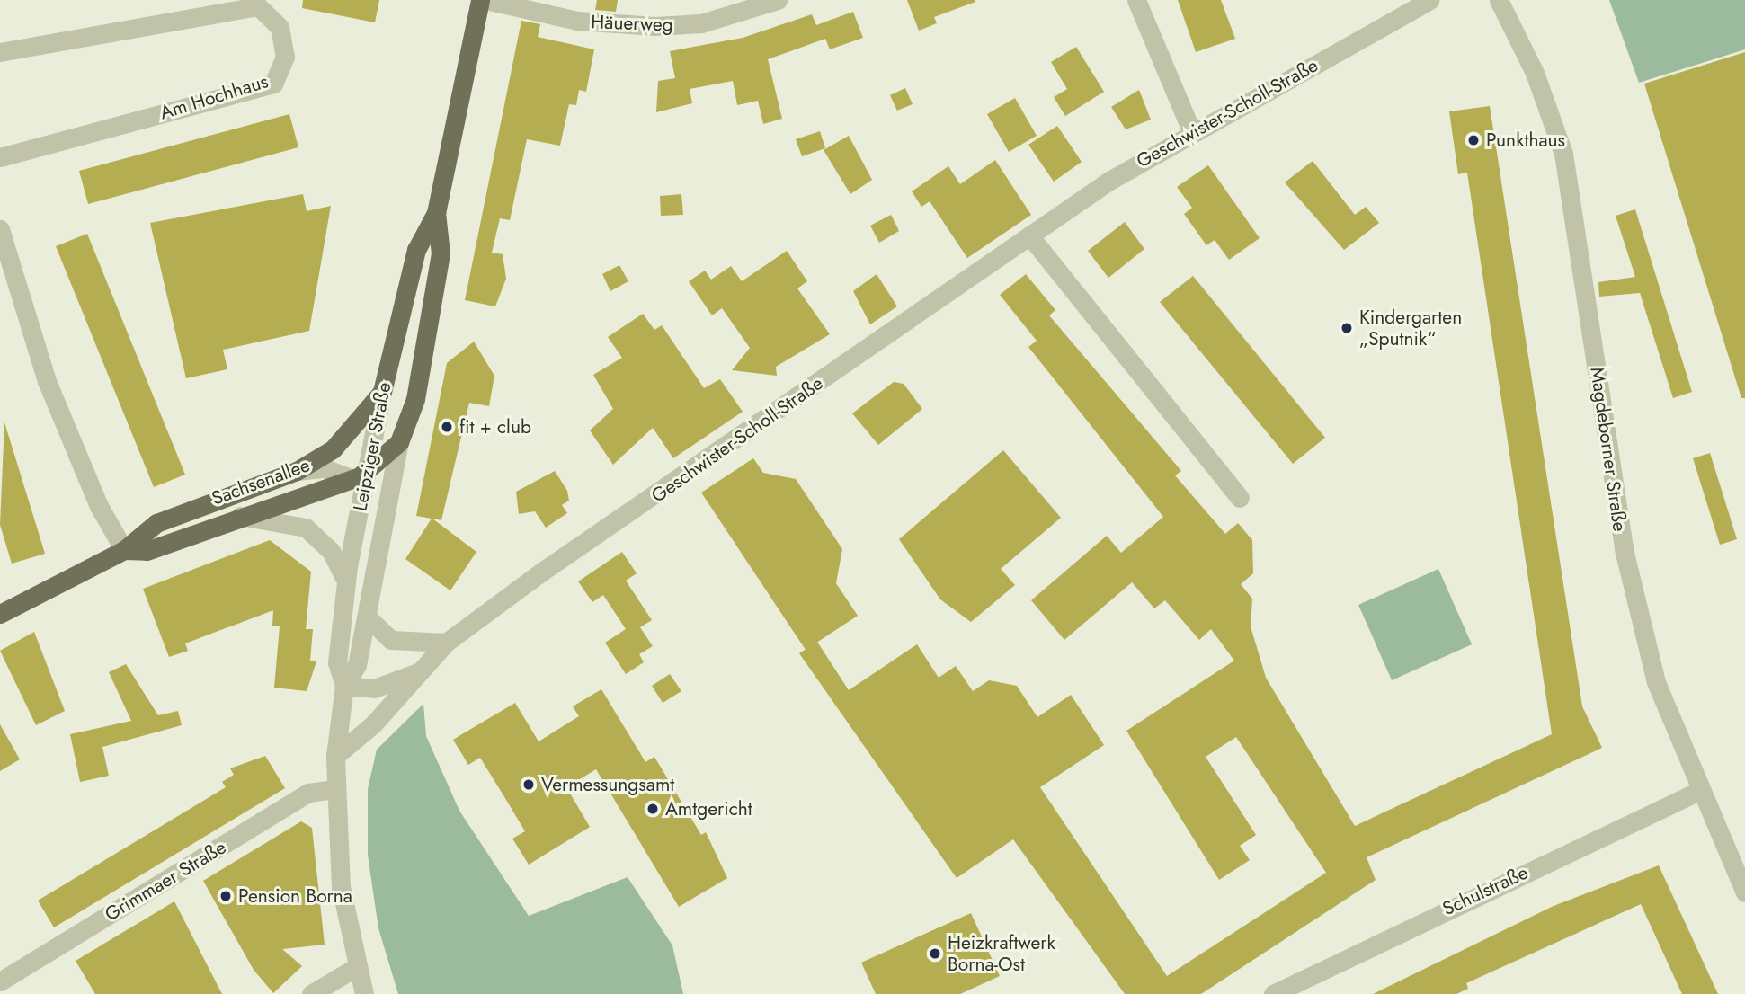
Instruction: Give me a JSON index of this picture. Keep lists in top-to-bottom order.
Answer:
{
  "streets": {
    "main road": ["Leipziger Straße", "Sachsenallee"],
    "street": [
      "Häuerweg",
      "Am Hochhaus",
      "Geschwister-Scholl-Straße",
      "Magdeborner Straße",
      "Grimmaer Straße",
      "Schulstraße"
    ]
  },
  "crossings": [
    ["Geschwister-Scholl-Straße", "Leipziger Straße"],
    ["Leipziger Straße", "Sachsenallee"],
    ["Leipziger Straße", "Grimmaer Straße"],
    ["Magdeborner Straße", "Schulstraße"]
  ],
  "places": [
    "Punkthaus",
    "Kindergarten „Sputnik“",
    "fit + club",
    "Vermessungsamt",
    "Amtgericht",
    "Pension Borna",
    "Heizkraftwerk Borna-Ost"
  ]
}
